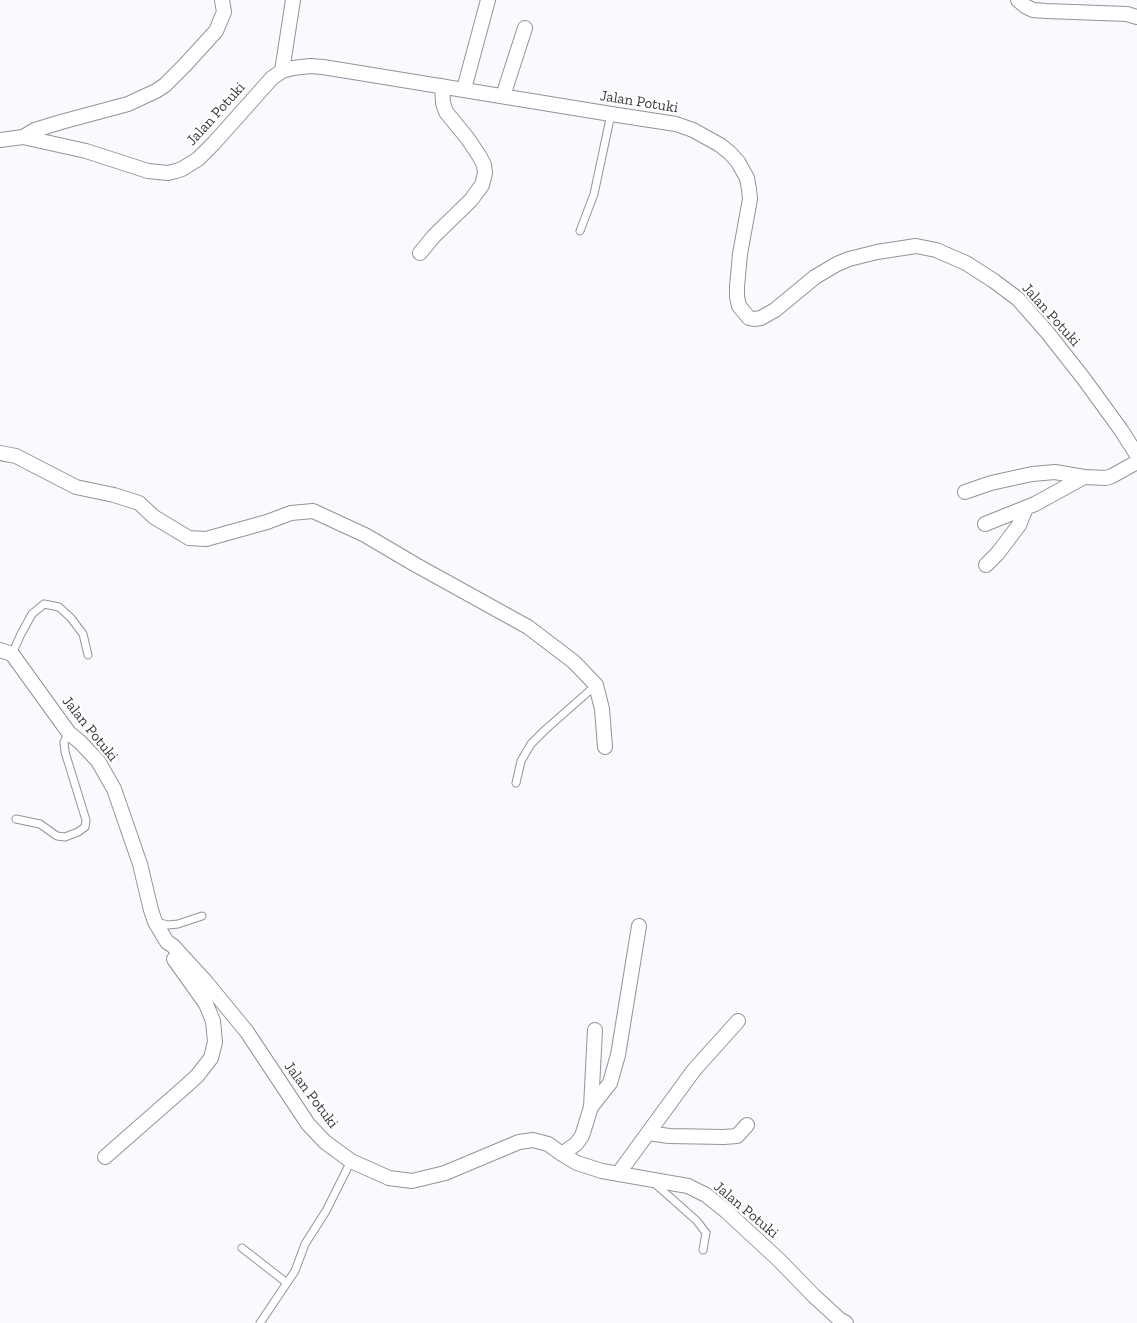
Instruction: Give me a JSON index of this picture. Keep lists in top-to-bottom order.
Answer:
{
  "streets": {
    "street": ["Jalan Potuki"]
  }
}
